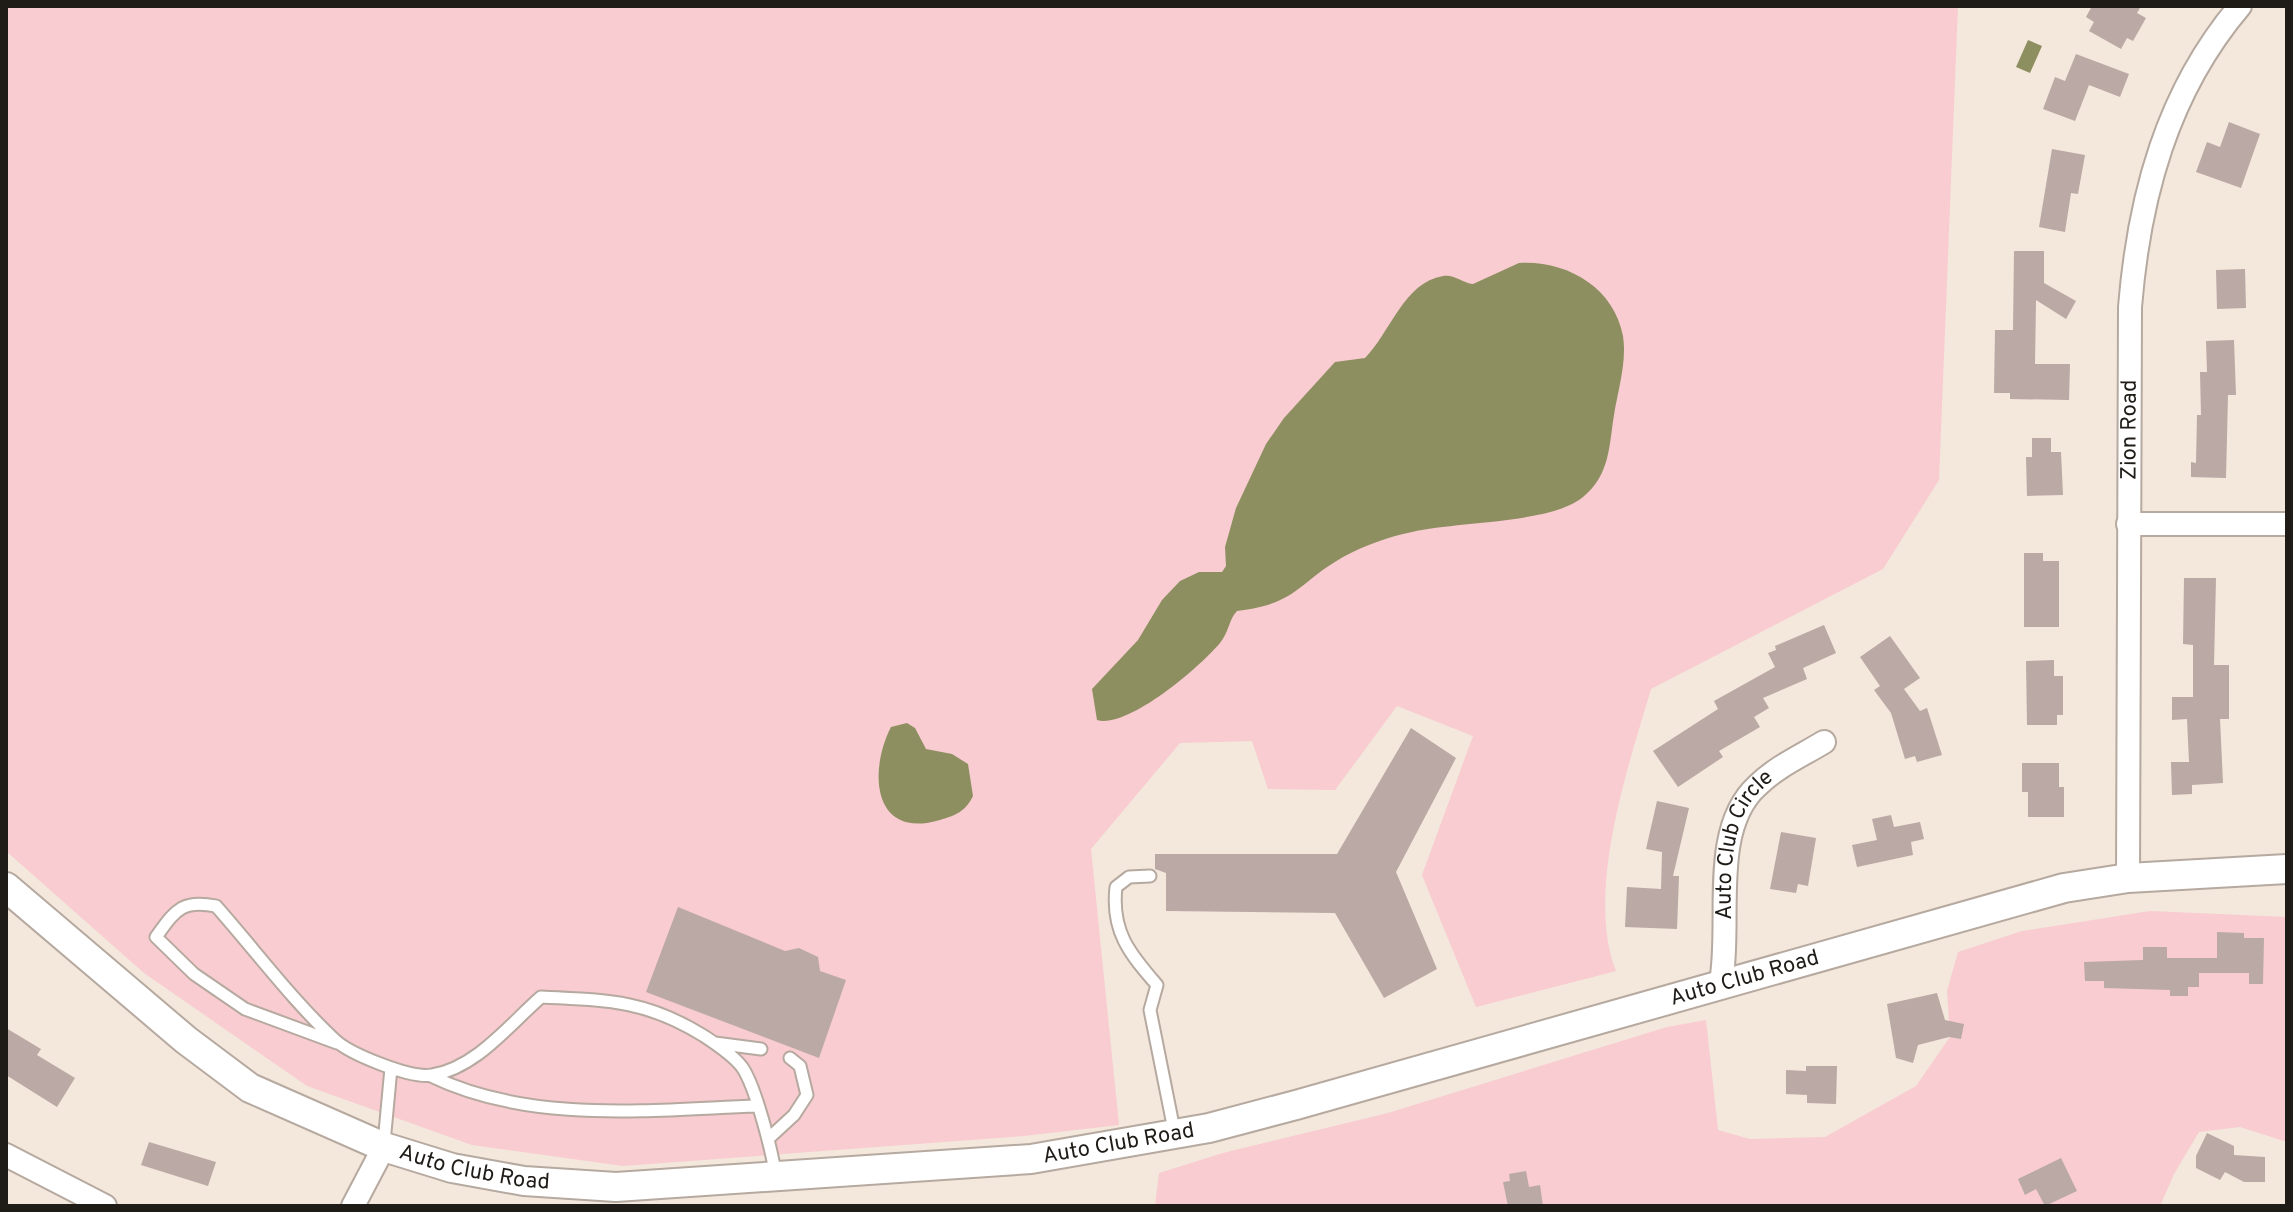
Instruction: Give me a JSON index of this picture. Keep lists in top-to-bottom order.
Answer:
{
  "streets": {
    "street": ["Zion Road", "Auto Club Circle", "Auto Club Road"]
  },
  "crossings": [
    ["Zion Road", "Auto Club Road"],
    ["Auto Club Circle", "Auto Club Road"]
  ]
}
